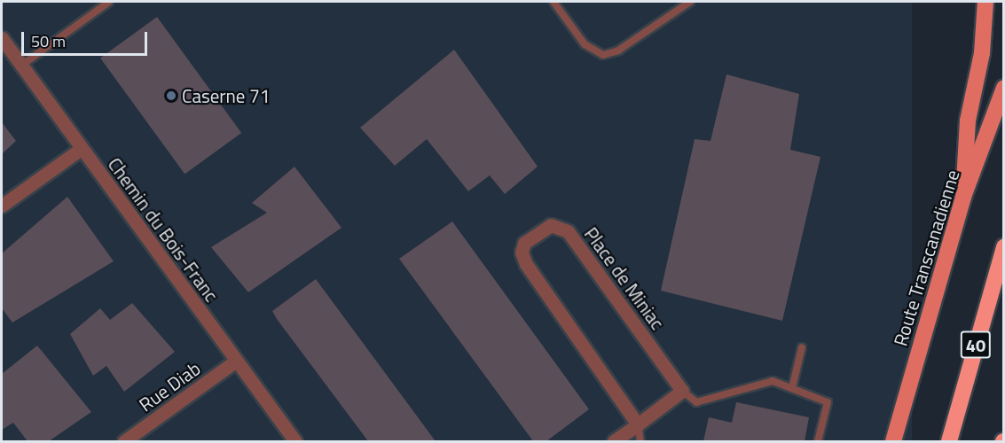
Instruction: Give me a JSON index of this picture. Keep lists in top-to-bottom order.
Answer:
{
  "streets": {
    "highway": ["40"],
    "main road": ["Route Transcanadienne"],
    "street": ["Chemin du Bois-Franc", "Place de Miniac", "Rue Diab"]
  },
  "crossings": [
    ["Chemin du Bois-Franc", "Rue Diab"]
  ],
  "places": ["Caserne 71"],
  "scale_bar": "50 m"
}
